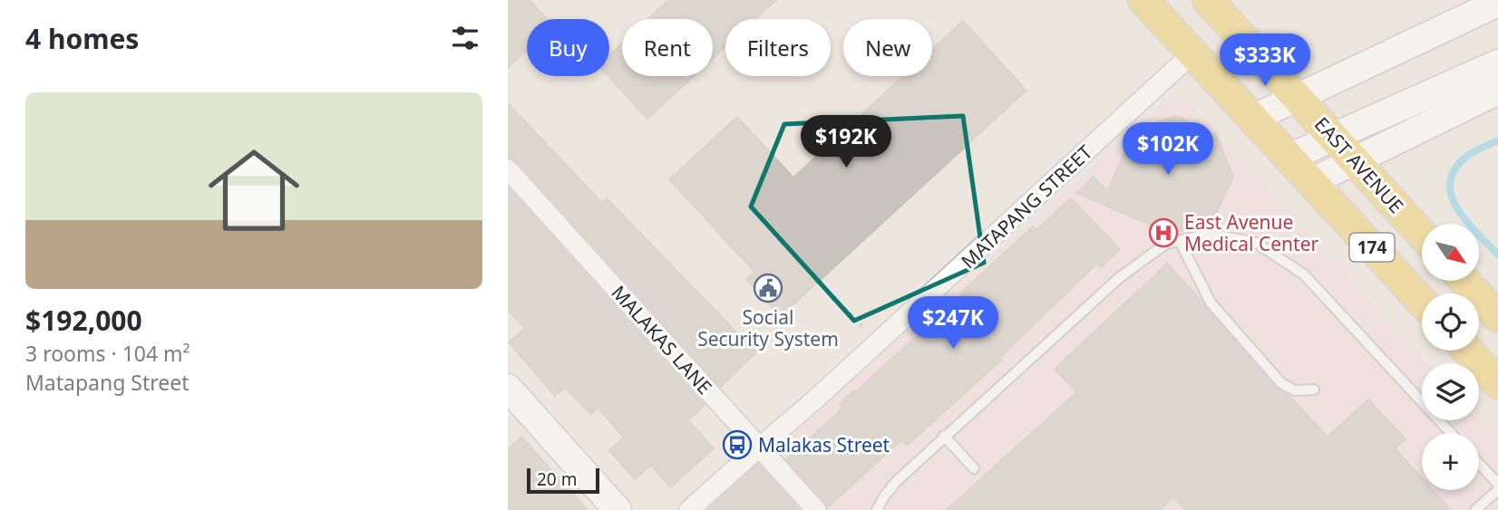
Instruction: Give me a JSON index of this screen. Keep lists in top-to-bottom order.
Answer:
{
  "streets": {
    "main road": ["EAST AVENUE", "174"],
    "street": ["MATAPANG STREET", "MALAKAS LANE"]
  },
  "crossings": [
    ["MATAPANG STREET", "174"],
    ["MATAPANG STREET", "MALAKAS LANE"]
  ],
  "places": {
    "hospital": ["East Avenue Medical Center"],
    "public building": ["Social Security System"],
    "bus stop": ["Malakas Street"]
  },
  "scale_bar": "20 m",
  "north": "bottom right",
  "page": {
    "heading": "4 homes",
    "chip": [
      "Buy",
      "Rent",
      "Filters",
      "New"
    ],
    "price": [
      "$333K",
      "$192K",
      "$102K",
      "$247K"
    ],
    "list": [
      {
        "name": "$192,000",
        "note": "3 rooms · 104 m² · Matapang Street"
      }
    ],
    "map_buttons": "+",
    "scale": "20 m"
  }
}
